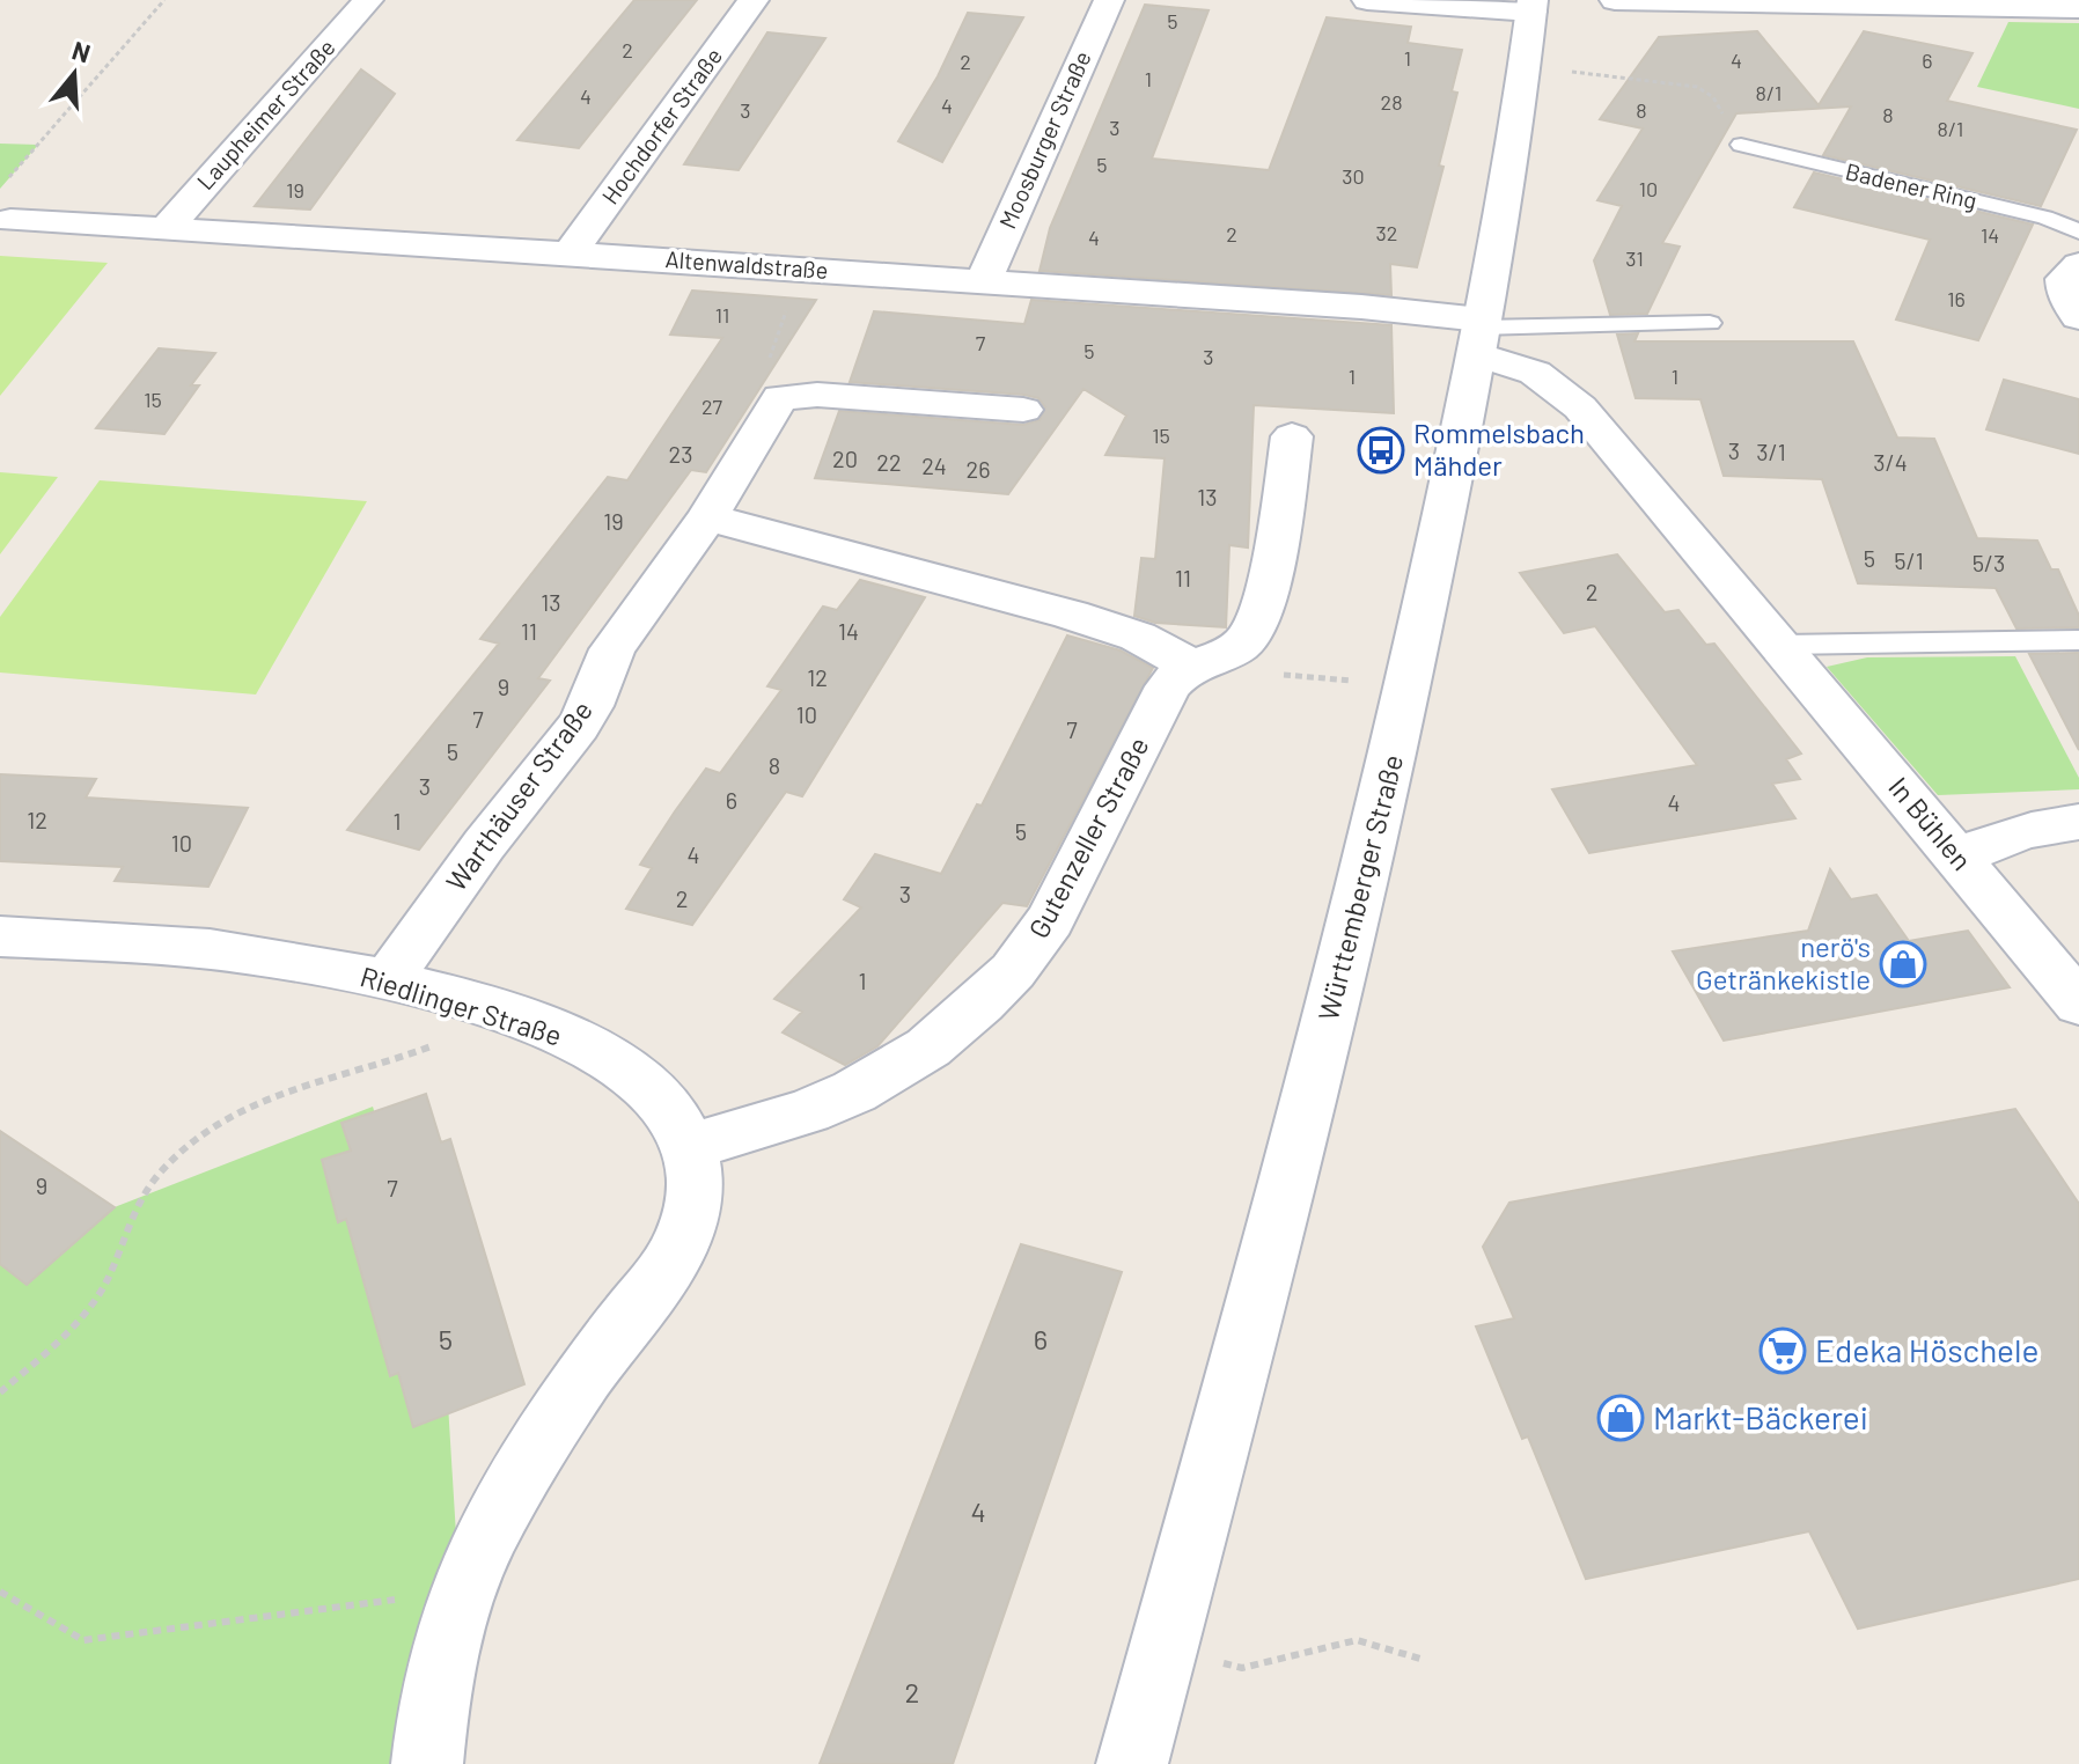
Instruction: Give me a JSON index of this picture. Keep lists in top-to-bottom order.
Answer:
{
  "streets": {
    "street": [
      "Laupheimer Straße",
      "Hochdorfer Straße",
      "Moosburger Straße",
      "Altenwaldstraße",
      "Warthäuser Straße",
      "In Bühlen",
      "Gutenzeller Straße",
      "Württemberger Straße",
      "Riedlinger Straße"
    ],
    "lane": ["Badener Ring"]
  },
  "crossings": [
    ["Laupheimer Straße", "Altenwaldstraße"],
    ["Hochdorfer Straße", "Altenwaldstraße"],
    ["Moosburger Straße", "Altenwaldstraße"],
    ["Altenwaldstraße", "In Bühlen"],
    ["Altenwaldstraße", "Württemberger Straße"],
    ["Warthäuser Straße", "Riedlinger Straße"],
    ["In Bühlen", "Württemberger Straße"],
    ["Gutenzeller Straße", "Riedlinger Straße"]
  ],
  "places": {
    "bus stop": ["Rommelsbach Mähder"],
    "shop": ["nerö's Getränkekistle", "Markt-Bäckerei"],
    "supermarket": ["Edeka Höschele"]
  },
  "house_numbers": [
    "5",
    "2",
    "1",
    "4",
    "6",
    "2",
    "1",
    "8/1",
    "4",
    "28",
    "4",
    "3",
    "8",
    "8",
    "3",
    "8/1",
    "5",
    "30",
    "10",
    "19",
    "32",
    "2",
    "14",
    "4",
    "31",
    "16",
    "11",
    "7",
    "5",
    "3",
    "1",
    "1",
    "15",
    "27",
    "15",
    "3",
    "3/1",
    "23",
    "20",
    "22",
    "3/4",
    "24",
    "26",
    "13",
    "19",
    "5",
    "5/1",
    "5/3",
    "11",
    "2",
    "13",
    "11",
    "14",
    "12",
    "9",
    "10",
    "7",
    "7",
    "5",
    "8",
    "3",
    "6",
    "4",
    "12",
    "1",
    "5",
    "10",
    "4",
    "3",
    "2",
    "1",
    "9",
    "7",
    "5",
    "6",
    "4",
    "2"
  ],
  "north": "top"
}
